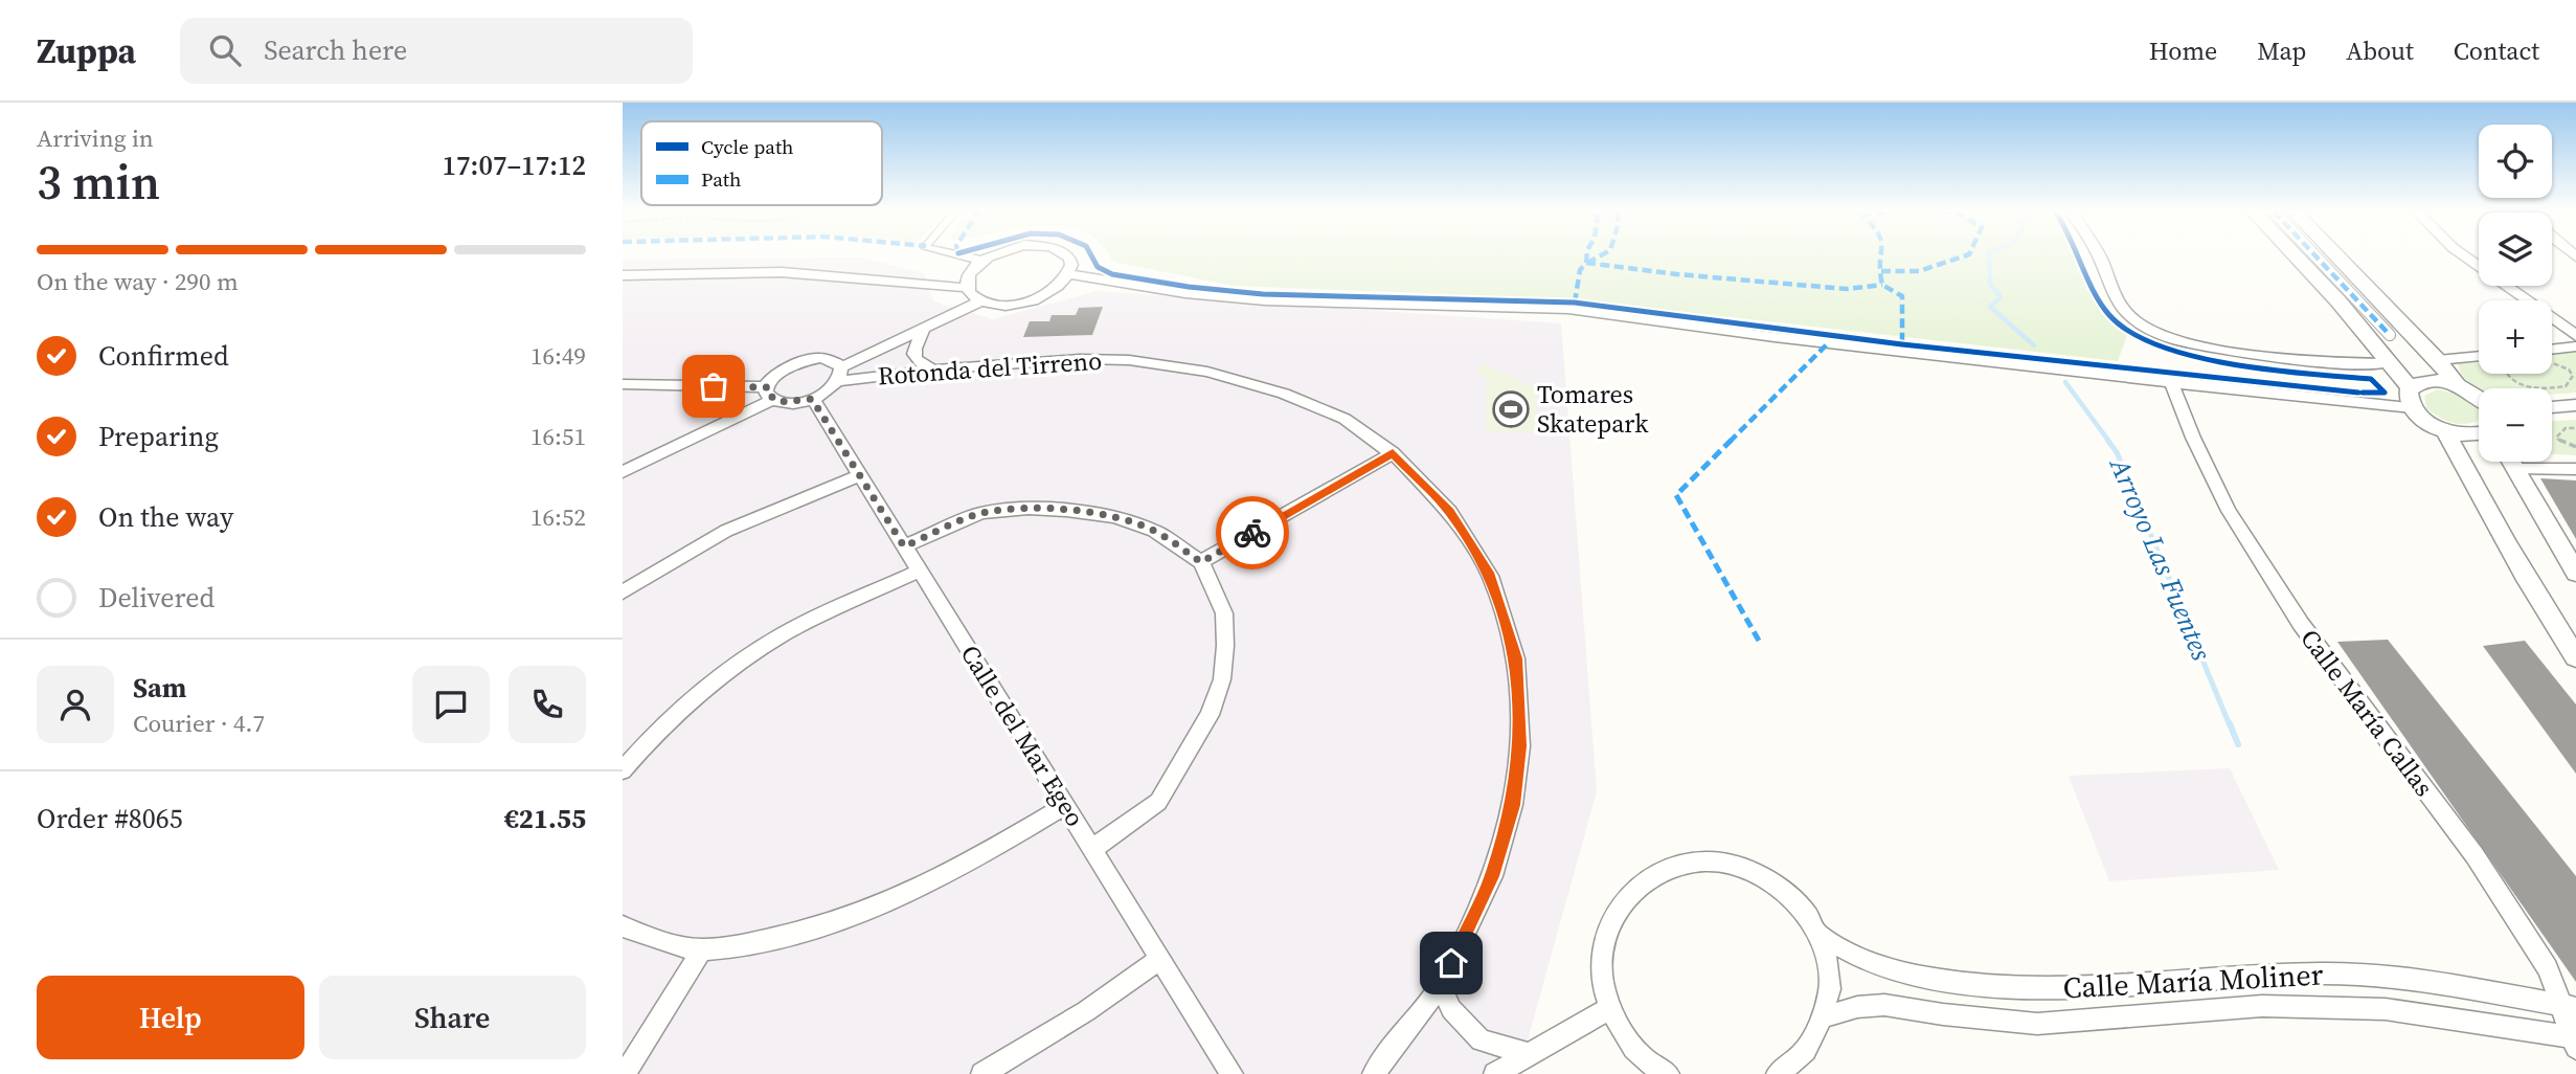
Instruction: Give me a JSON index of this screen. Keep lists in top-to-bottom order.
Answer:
{
  "streets": {
    "street": [
      "Rotonda del Tirreno",
      "Calle María Callas",
      "Calle del Mar Egeo",
      "Calle María Moliner"
    ]
  },
  "crossings": [
    ["Calle María Callas", "Calle María Moliner"]
  ],
  "water": ["Arroyo Las Fuentes"],
  "places": {
    "sports": ["Tomares Skatepark"]
  },
  "legend": ["Cycle path", "Path"],
  "page": {
    "header": "Zuppa",
    "search": "Search here",
    "nav": [
      "Home",
      "Map",
      "About",
      "Contact"
    ],
    "heading": ["3 min", "Arriving in", "17:07–17:12"],
    "panel": [
      "Sam",
      "Courier · 4.7",
      "Order #8065",
      "€21.55"
    ],
    "map_buttons": ["+", "−"],
    "bar": "On the way · 290 m",
    "list": [
      ["Confirmed", "16:49"],
      ["Preparing", "16:51"],
      ["On the way", "16:52"],
      "Delivered"
    ],
    "buttons": ["Help", "Share"]
  }
}
